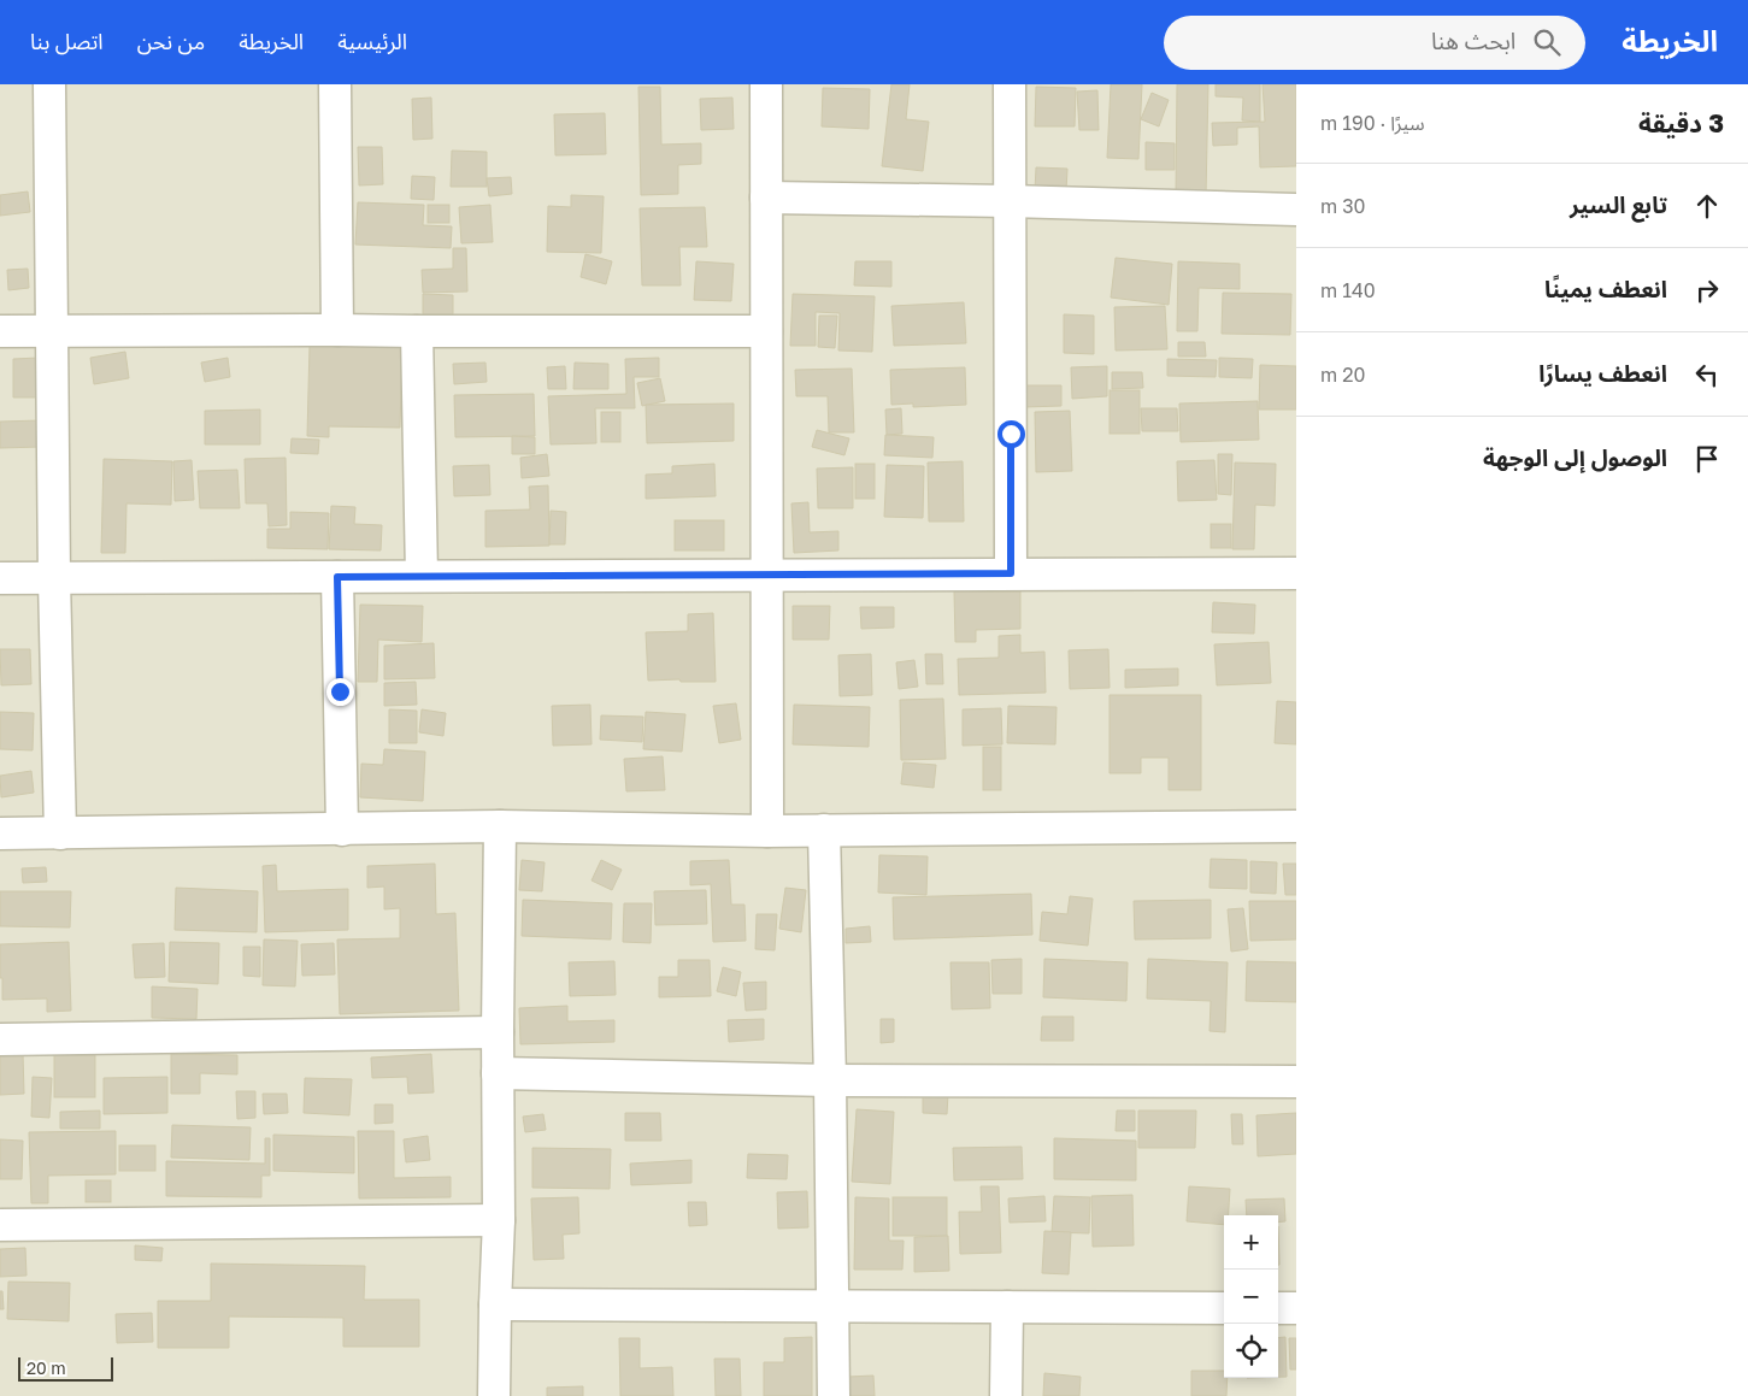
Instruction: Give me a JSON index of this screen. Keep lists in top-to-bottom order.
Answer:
{
  "scale_bar": "20 m",
  "page": {
    "header": "الخريطة",
    "search": "ابحث هنا",
    "nav": [
      "الرئيسية",
      "الخريطة",
      "من نحن",
      "اتصل بنا"
    ],
    "heading": ["3 دقيقة", "سيرًا · 190 m"],
    "list": [
      ["تابع السير", "30 m"],
      ["انعطف يمينًا", "140 m"],
      ["انعطف يسارًا", "20 m"],
      "الوصول إلى الوجهة"
    ],
    "map_buttons": ["+", "−"],
    "scale": "20 m"
  }
}
